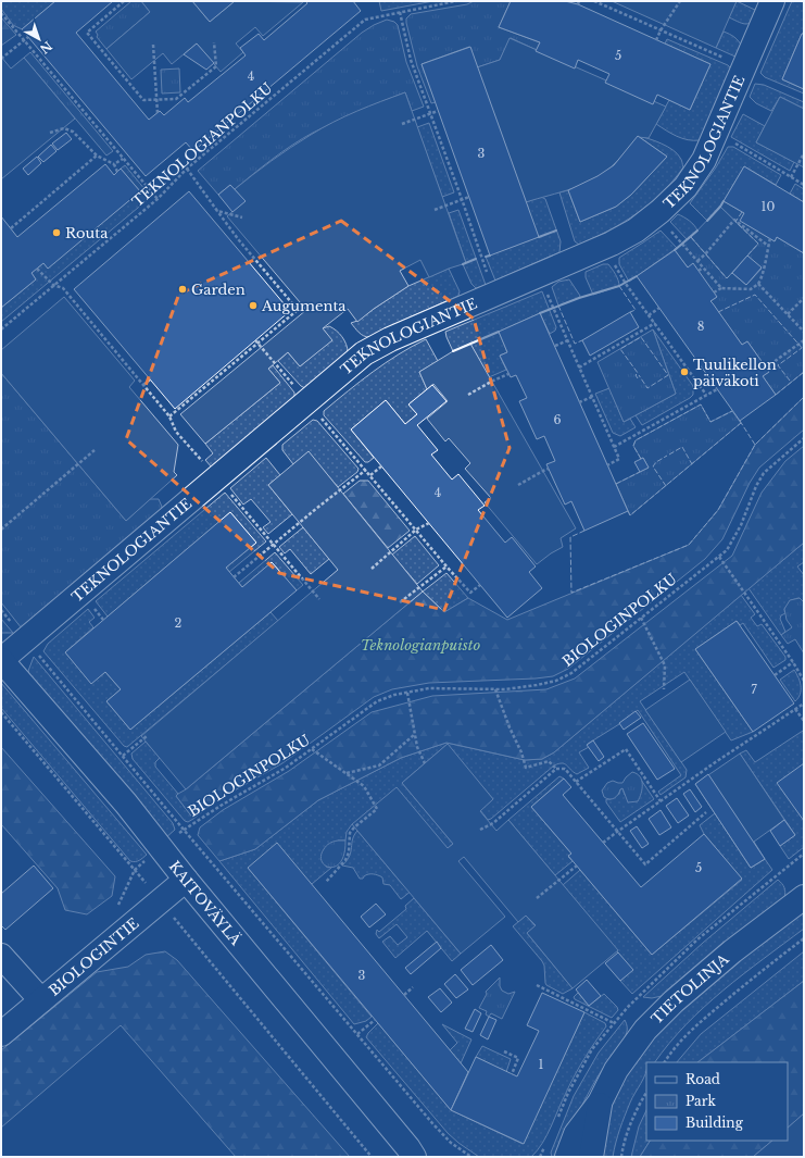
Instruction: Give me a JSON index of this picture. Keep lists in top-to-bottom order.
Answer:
{
  "streets": {
    "street": [
      "TEKNOLOGIANTIE",
      "KAITOVÄYLÄ",
      "BIOLOGINTIE",
      "TIETOLINJA"
    ],
    "path": ["TEKNOLOGIANPOLKU", "BIOLOGINPOLKU"]
  },
  "crossings": [
    ["TEKNOLOGIANTIE", "KAITOVÄYLÄ"],
    ["BIOLOGINPOLKU", "KAITOVÄYLÄ"],
    ["KAITOVÄYLÄ", "BIOLOGINTIE"]
  ],
  "parks": ["Teknologianpuisto"],
  "places": [
    "Routa",
    "Garden",
    "Augumenta",
    "Tuulikellon päiväkoti"
  ],
  "house_numbers": [
    "5",
    "4",
    "3",
    "10",
    "8",
    "6",
    "4",
    "2",
    "7",
    "5",
    "3",
    "1"
  ],
  "legend": ["Road", "Park", "Building"],
  "north": "bottom right"
}
